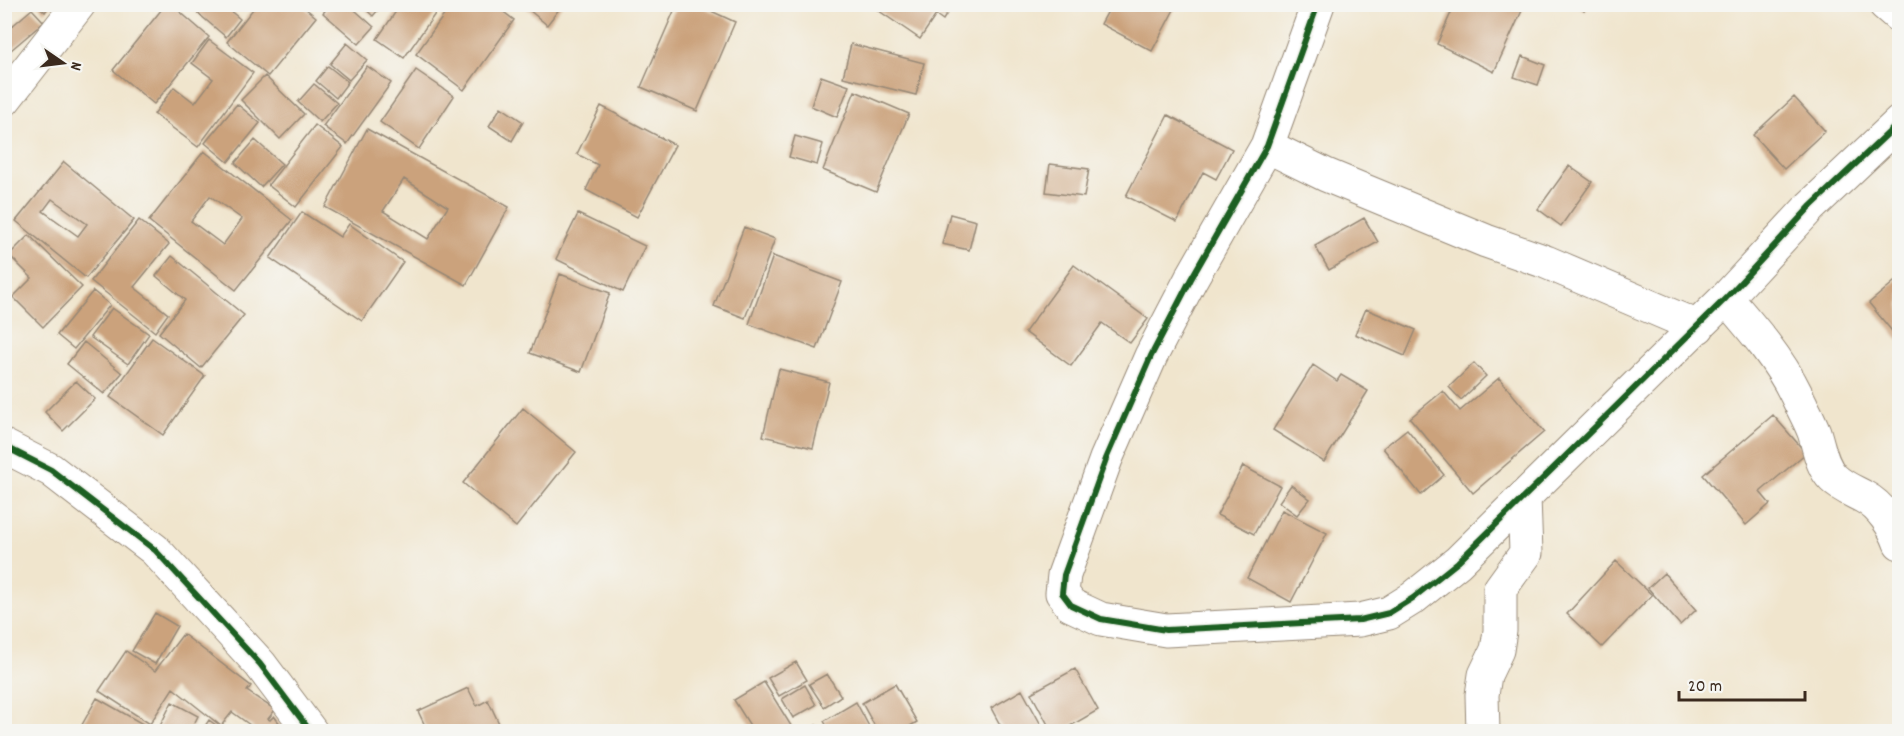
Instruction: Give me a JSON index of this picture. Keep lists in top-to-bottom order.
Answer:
{
  "scale_bar": "20 m",
  "north": "right"
}
